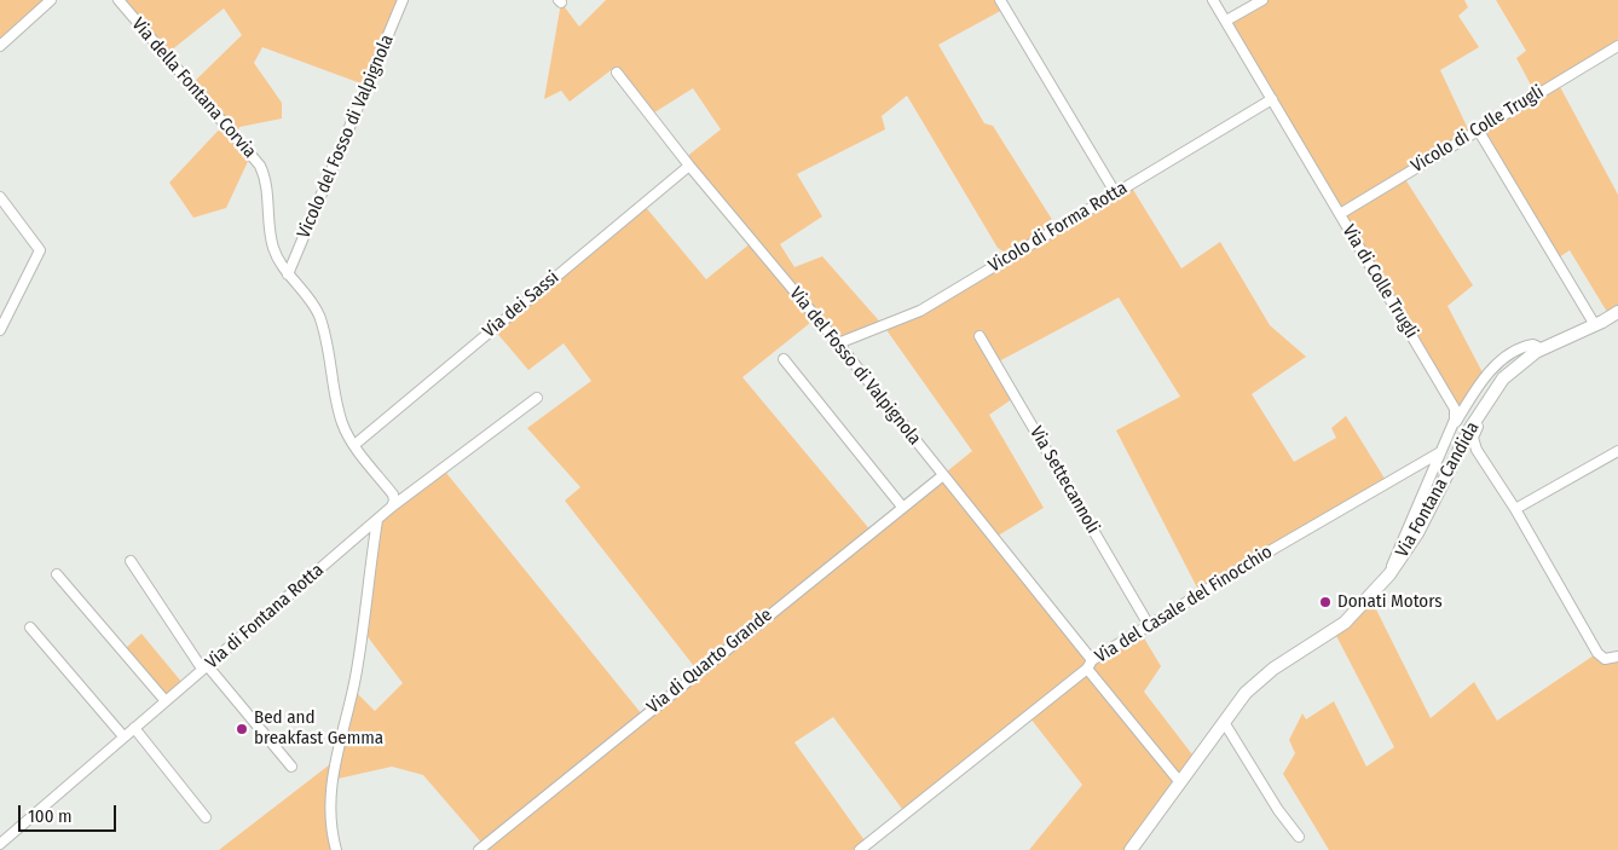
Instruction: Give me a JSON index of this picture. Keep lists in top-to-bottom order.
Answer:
{
  "streets": {
    "main road": ["Via Fontana Candida"],
    "street": [
      "Via della Fontana Corvia",
      "Vicolo di Colle Trugli",
      "Vicolo del Fosso di Valpignola",
      "Vicolo di Forma Rotta",
      "Via di Colle Trugli",
      "Via dei Sassi",
      "Via del Fosso di Valpignola",
      "Via Settecannoli",
      "Via del Casale del Finocchio",
      "Via di Fontana Rotta",
      "Via di Quarto Grande"
    ]
  },
  "crossings": [
    ["Via della Fontana Corvia", "Vicolo del Fosso di Valpignola"],
    ["Via della Fontana Corvia", "Via dei Sassi"],
    ["Via della Fontana Corvia", "Via di Fontana Rotta"],
    ["Vicolo di Colle Trugli", "Via di Colle Trugli"],
    ["Vicolo di Forma Rotta", "Via di Colle Trugli"],
    ["Vicolo di Forma Rotta", "Via del Fosso di Valpignola"],
    ["Via di Colle Trugli", "Via Fontana Candida"],
    ["Via di Colle Trugli", "Via del Casale del Finocchio"],
    ["Via dei Sassi", "Via del Fosso di Valpignola"],
    ["Via del Fosso di Valpignola", "Via Fontana Candida"],
    ["Via del Fosso di Valpignola", "Via del Casale del Finocchio"],
    ["Via del Fosso di Valpignola", "Via di Quarto Grande"],
    ["Via Settecannoli", "Via del Casale del Finocchio"]
  ],
  "places": ["Donati Motors", "Bed and breakfast Gemma"],
  "scale_bar": "100 m"
}
